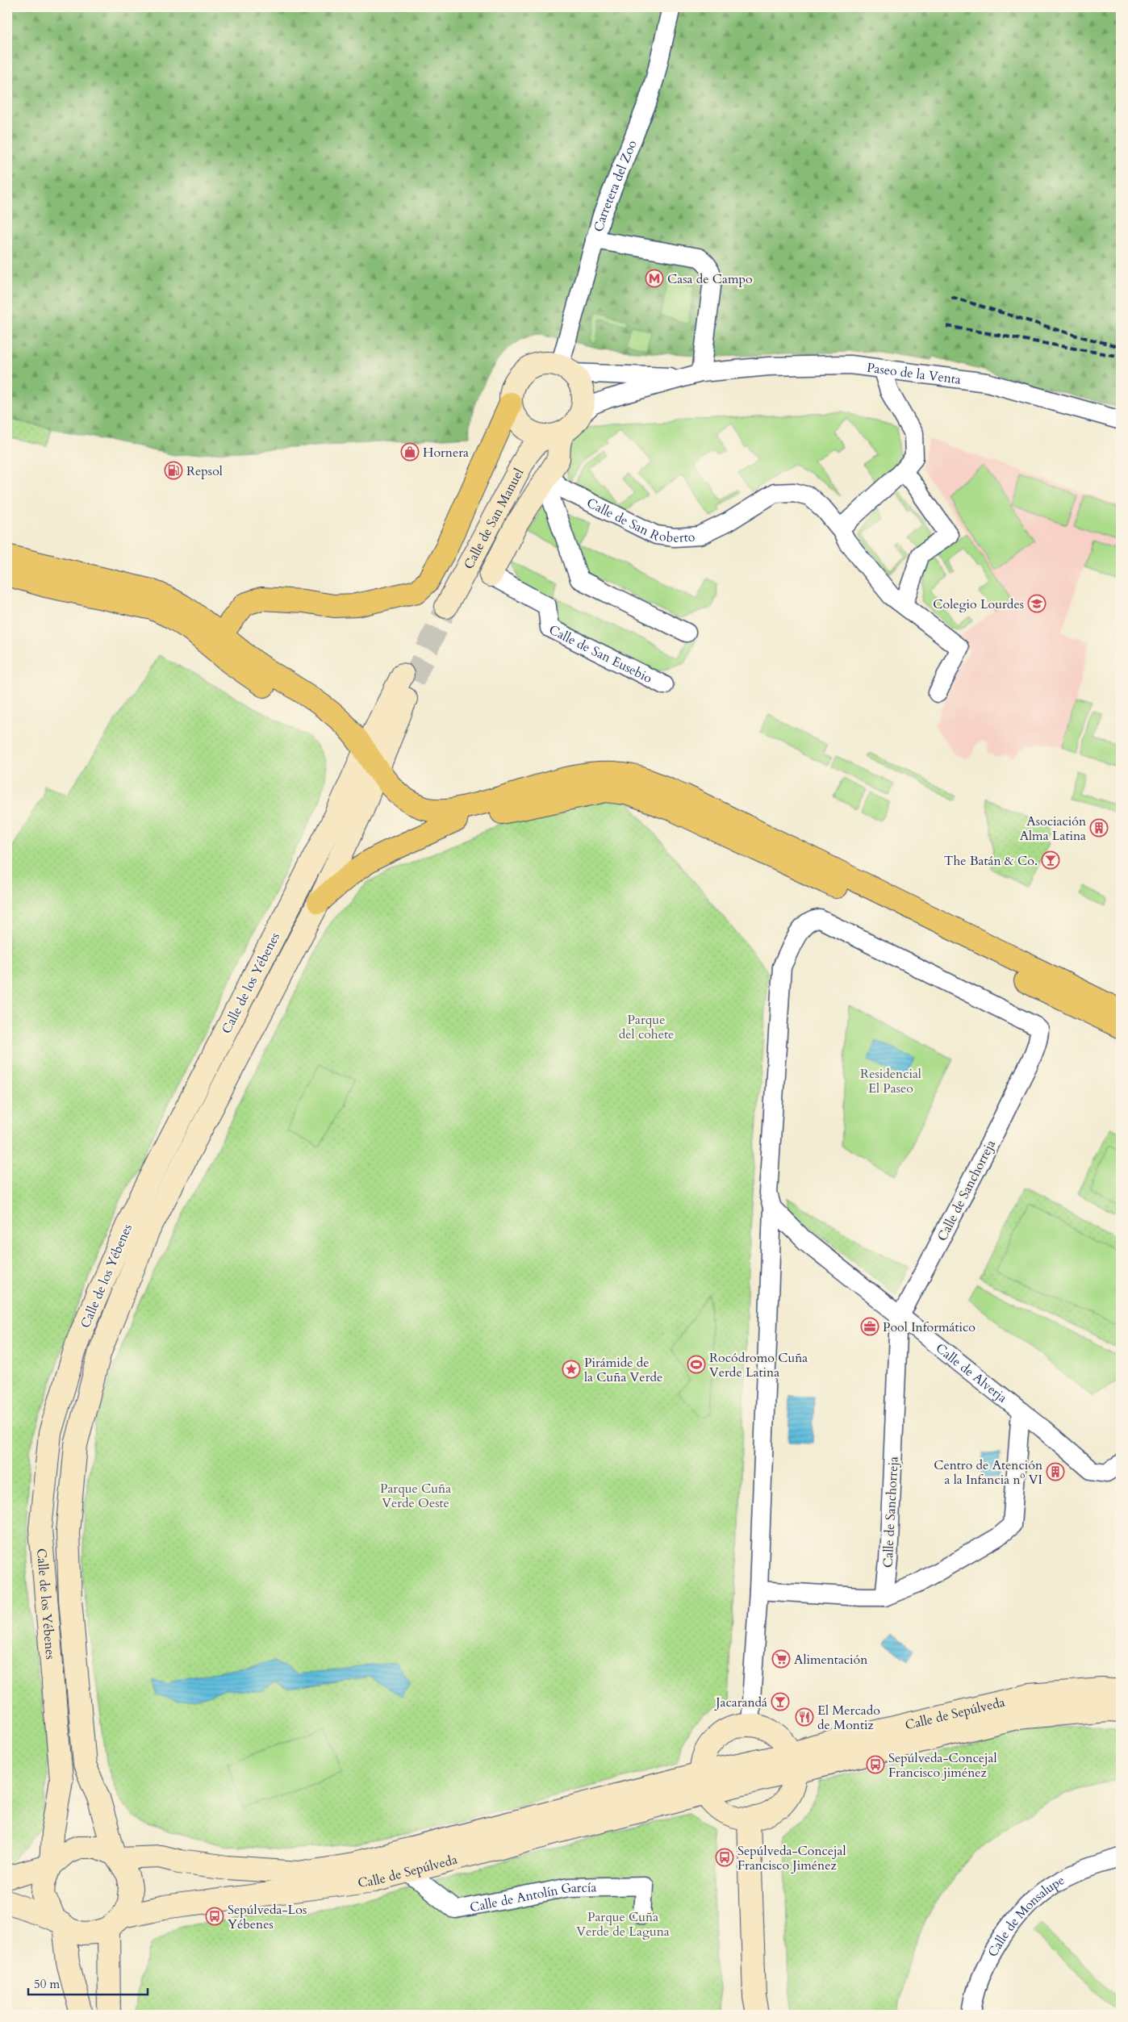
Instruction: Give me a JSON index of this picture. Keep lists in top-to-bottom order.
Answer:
{
  "streets": {
    "street": [
      "Carretera del Zoo",
      "Paseo de la Venta",
      "Calle de San Roberto",
      "Calle de San Manuel",
      "Calle de San Eusebio",
      "Calle de los Yébenes",
      "Calle de Sanchorreja",
      "Calle de Alverja",
      "Calle de Sepúlveda",
      "Calle de Antolín García",
      "Calle de Monsalupe"
    ]
  },
  "crossings": [
    ["Carretera del Zoo", "Calle de San Manuel"],
    ["Calle de los Yébenes", "Calle de Sepúlveda"],
    ["Calle de Sanchorreja", "Calle de Alverja"],
    ["Calle de Sepúlveda", "Calle de Antolín García"]
  ],
  "parks": [
    "Parque del cohete",
    "Residencial El Paseo",
    "Parque Cuña Verde Oeste",
    "Parque Cuña Verde de Laguna"
  ],
  "places": {
    "metro station": ["Casa de Campo"],
    "shop": ["Hornera"],
    "fuel station": ["Repsol"],
    "school or university": ["Colegio Lourdes"],
    "building": ["Asociación Alma Latina", "Centro de Atención a la Infancia nº VI"],
    "bar": ["The Batán & Co.", "Jacarandá"],
    "office": ["Pool Informático"],
    "sports": ["Rocódromo Cuña Verde Latina"],
    "place": ["Pirámide de la Cuña Verde"],
    "supermarket": ["Alimentación"],
    "restaurant": ["El Mercado de Montiz"],
    "bus stop": ["Sepúlveda-Concejal Francisco jiménez", "Sepúlveda-Concejal Francisco Jiménez", "Sepúlveda-Los Yébenes"]
  },
  "scale_bar": "50 m"
}
